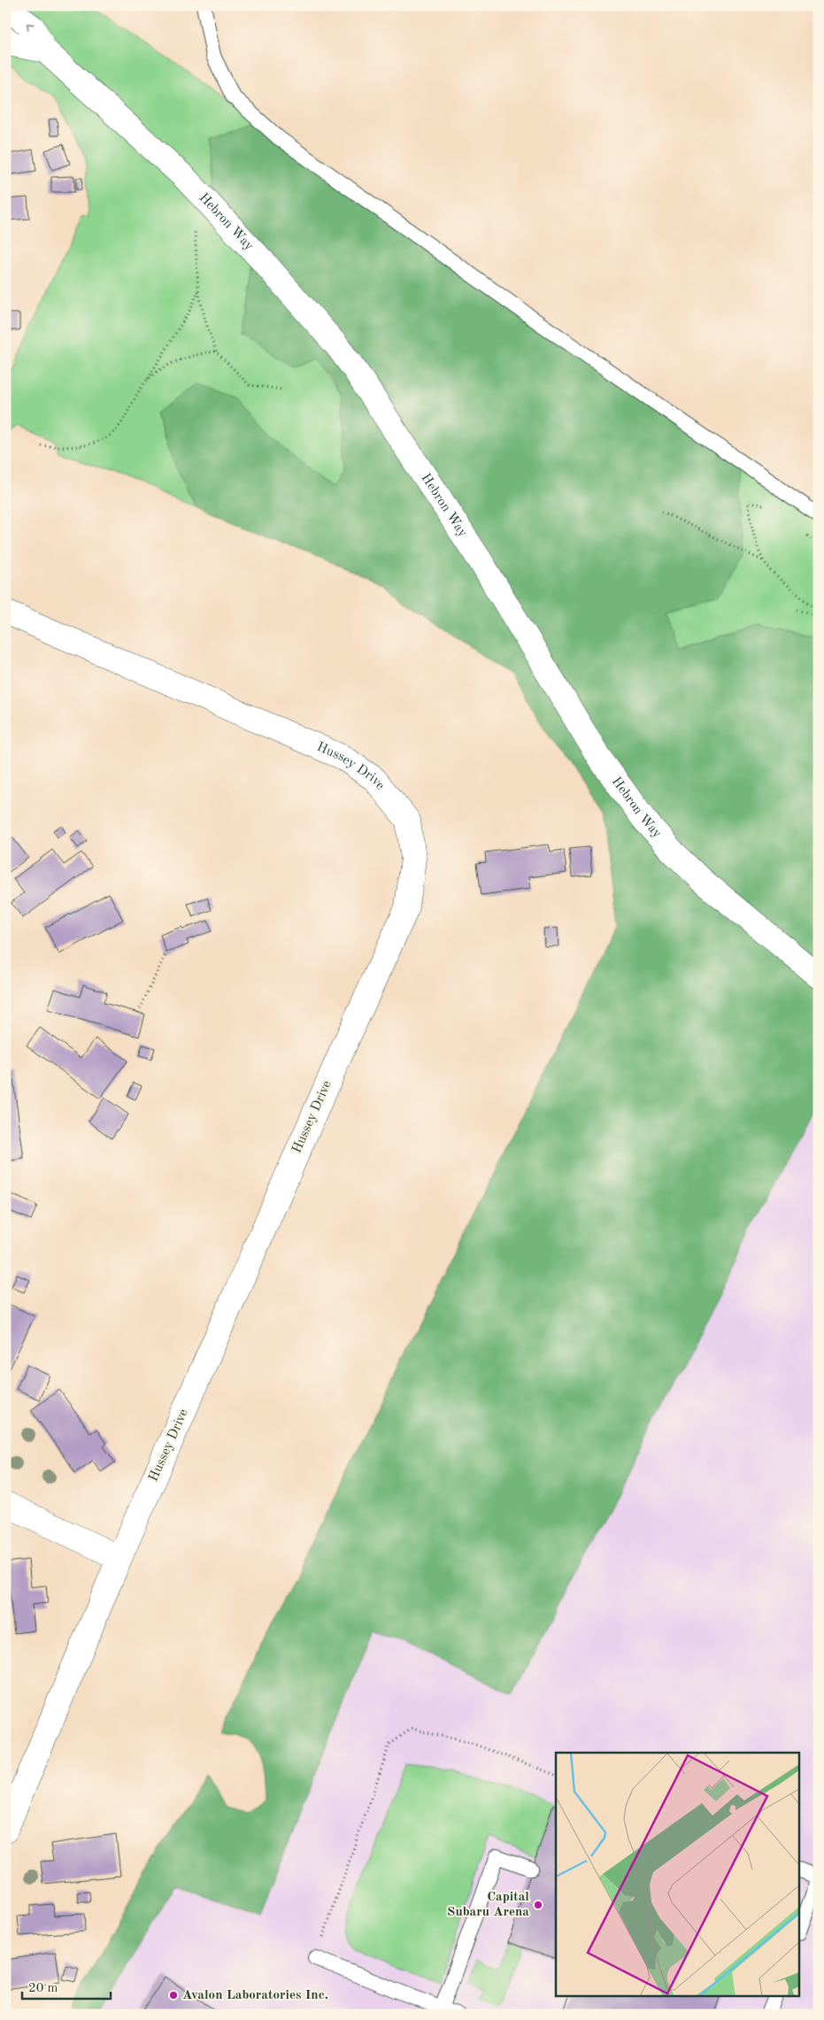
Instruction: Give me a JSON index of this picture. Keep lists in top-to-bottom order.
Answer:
{
  "streets": {
    "street": ["Hebron Way", "Hussey Drive"]
  },
  "places": ["Capital Subaru Arena", "Avalon Laboratories Inc."],
  "scale_bar": "20 m"
}
